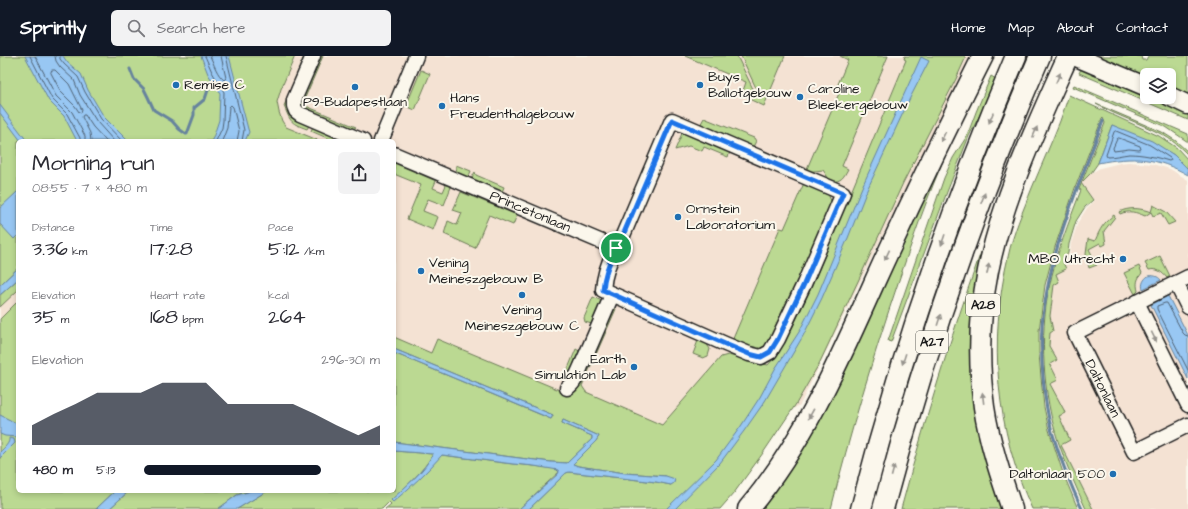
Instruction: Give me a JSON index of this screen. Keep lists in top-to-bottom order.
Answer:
{
  "streets": {
    "highway": ["A28", "A27"],
    "street": ["Princetonlaan", "Daltonlaan"]
  },
  "places": [
    "Remise C",
    "Buys Ballotgebouw",
    "P9-Budapestlaan",
    "Caroline Bleekergebouw",
    "Hans Freudenthalgebouw",
    "Ornstein Laboratorium",
    "MBO Utrecht",
    "Vening Meineszgebouw B",
    "Vening Meineszgebouw C",
    "Earth Simulation Lab",
    "Daltonlaan 500"
  ],
  "page": {
    "header": "Sprintly",
    "search": "Search here",
    "nav": [
      "Home",
      "Map",
      "About",
      "Contact"
    ],
    "heading": ["Morning run", "08:55 · 7 × 480 m"],
    "stats": [
      ["Distance", "3.36 km"],
      ["Time", "17:28"],
      ["Pace", "5:12 /km"],
      ["Elevation", "35 m"],
      ["Heart rate", "168 bpm"],
      ["kcal", "264"]
    ],
    "chart": ["Elevation", "296–301 m"],
    "list": [
      {
        "name": "480 m",
        "note": "5:13"
      }
    ]
  }
}
